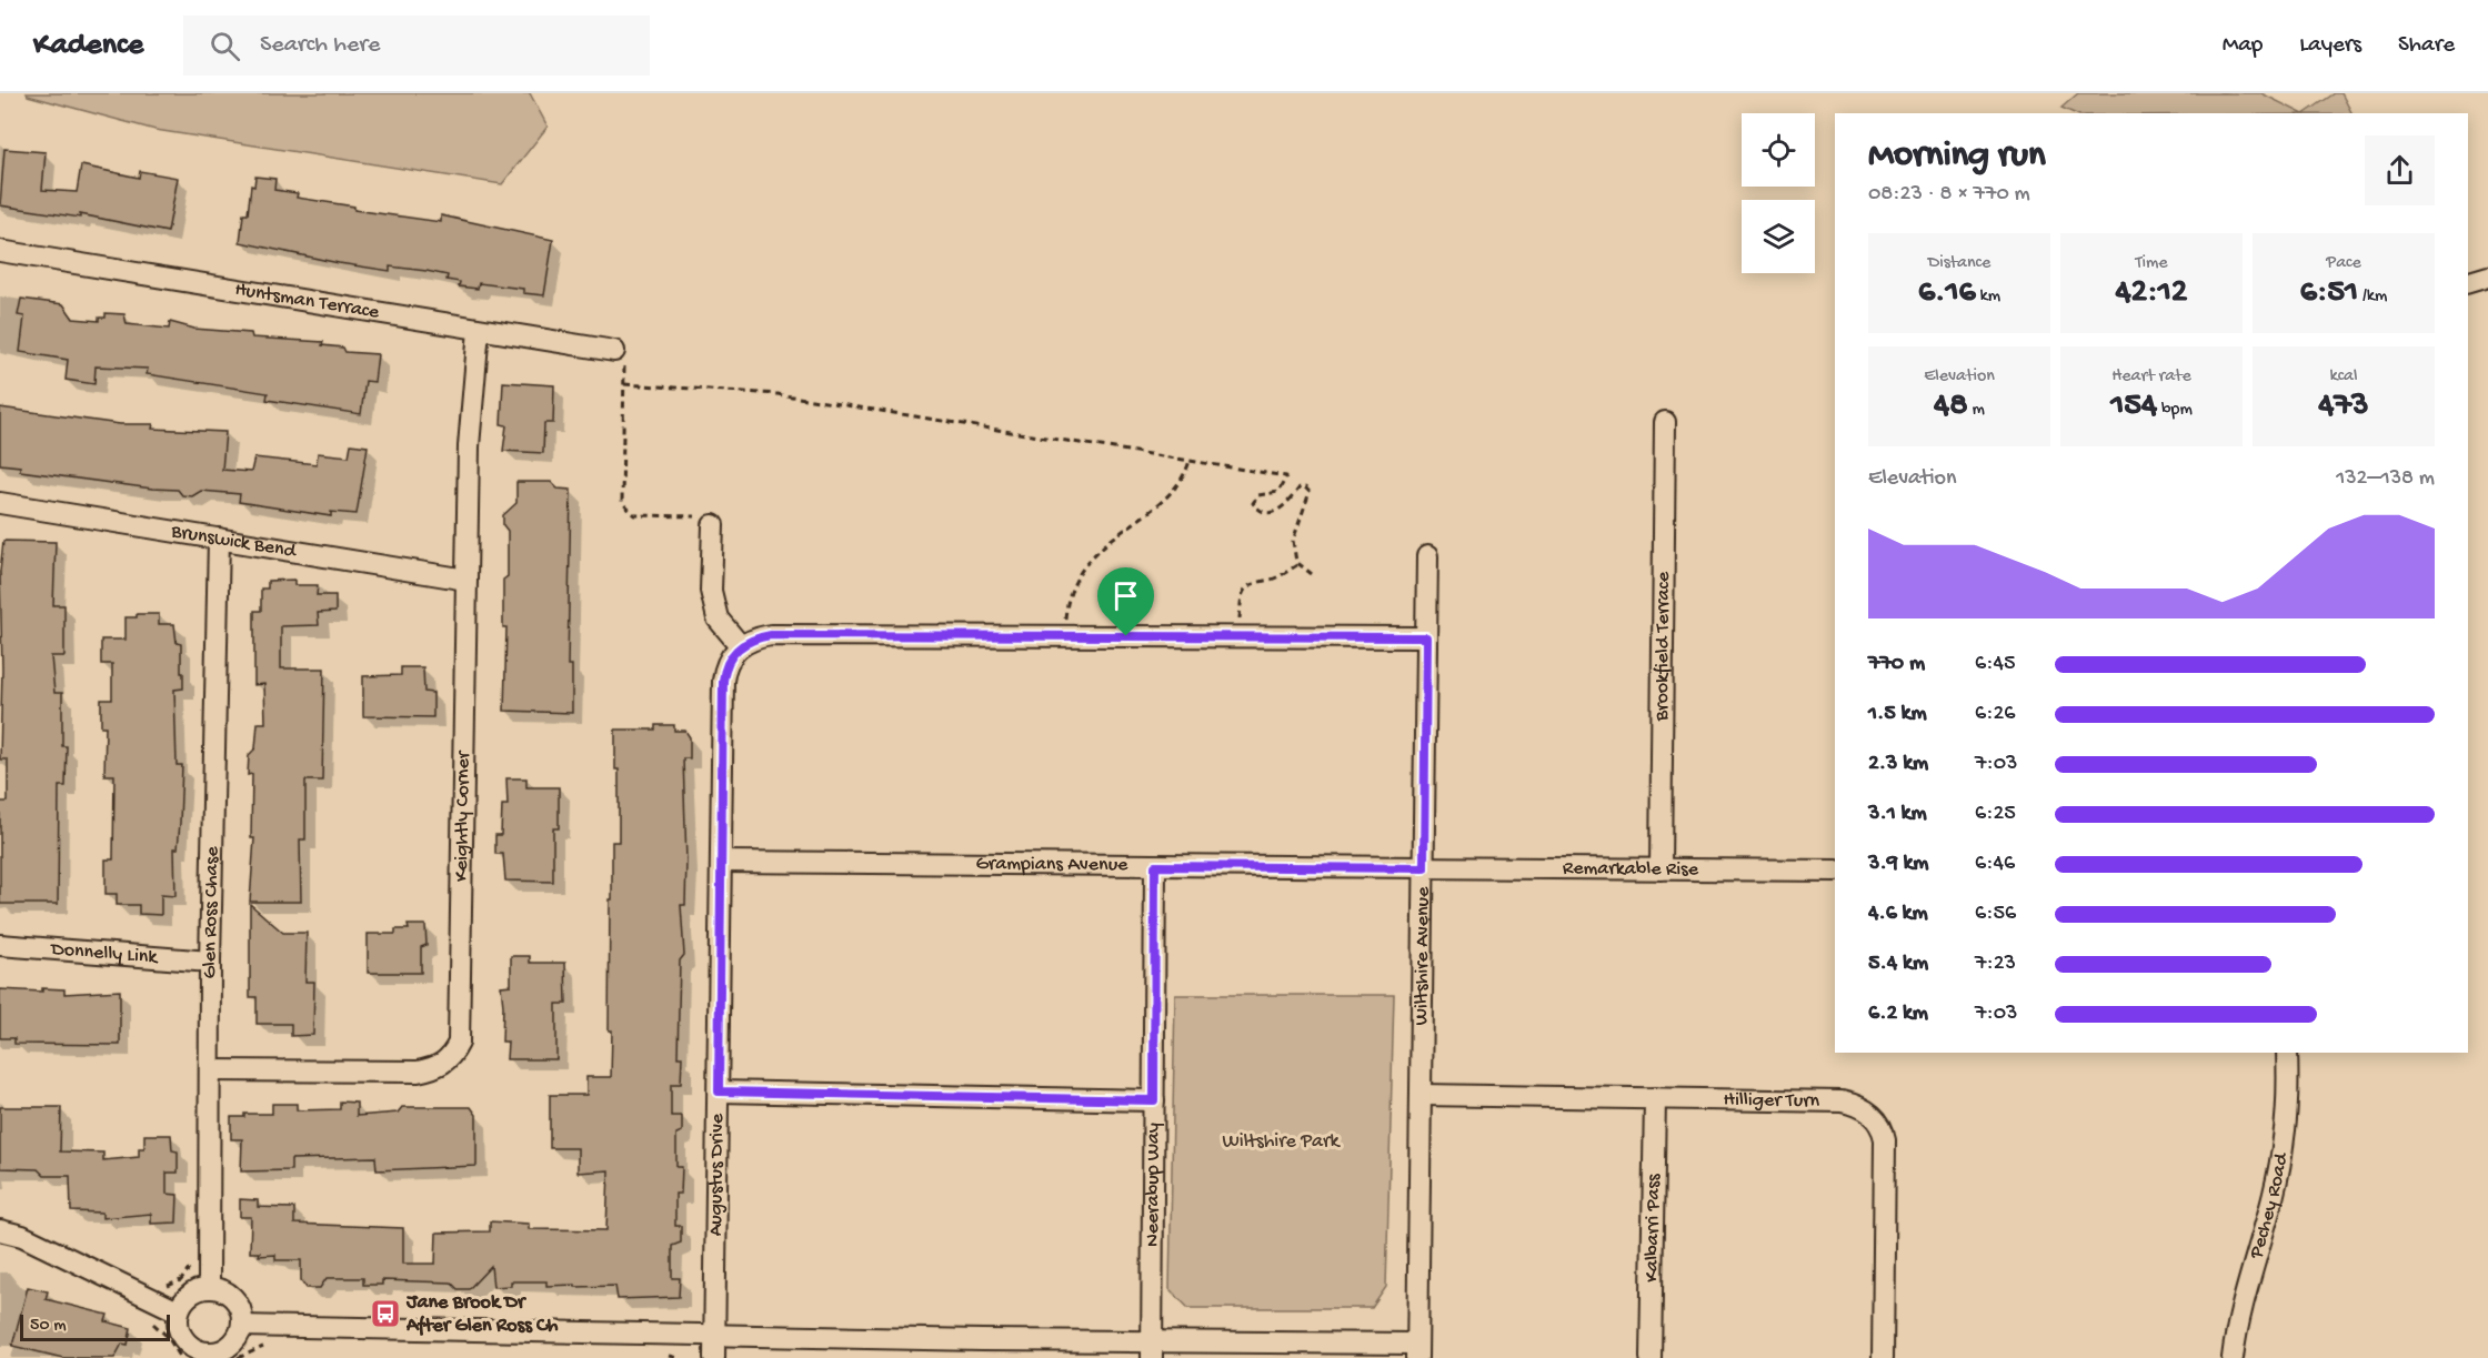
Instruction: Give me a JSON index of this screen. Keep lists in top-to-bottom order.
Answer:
{
  "streets": {
    "street": [
      "Huntsman Terrace",
      "Brunswick Bend",
      "Brookfield Terrace",
      "Keightly Corner",
      "Grampians Avenue",
      "Remarkable Rise",
      "Glen Ross Chase",
      "Donnelly Link",
      "Wiltshire Avenue",
      "Hilliger Turn",
      "Augustus Drive",
      "Neerabup Way",
      "Pechey Road",
      "Kalbarri Pass"
    ]
  },
  "crossings": [
    ["Huntsman Terrace", "Keightly Corner"],
    ["Brunswick Bend", "Keightly Corner"],
    ["Brunswick Bend", "Glen Ross Chase"],
    ["Brookfield Terrace", "Remarkable Rise"],
    ["Keightly Corner", "Glen Ross Chase"],
    ["Grampians Avenue", "Remarkable Rise"],
    ["Grampians Avenue", "Wiltshire Avenue"],
    ["Grampians Avenue", "Augustus Drive"],
    ["Grampians Avenue", "Neerabup Way"],
    ["Remarkable Rise", "Wiltshire Avenue"],
    ["Glen Ross Chase", "Donnelly Link"],
    ["Wiltshire Avenue", "Hilliger Turn"],
    ["Hilliger Turn", "Kalbarri Pass"]
  ],
  "parks": ["Wiltshire Park"],
  "places": {
    "bus stop": ["Jane Brook Dr After Glen Ross Ch"]
  },
  "scale_bar": "50 m",
  "page": {
    "header": "Kadence",
    "search": "Search here",
    "nav": ["Map", "Layers", "Share"],
    "heading": ["Morning run", "08:23 · 8 × 770 m"],
    "stats": [
      ["Distance", "6.16 km"],
      ["Time", "42:12"],
      ["Pace", "6:51 /km"],
      ["Elevation", "48 m"],
      ["Heart rate", "154 bpm"],
      ["kcal", "473"]
    ],
    "chart": ["Elevation", "132–138 m"],
    "list": [
      {
        "name": "770 m",
        "note": "6:45"
      },
      {
        "name": "1.5 km",
        "note": "6:26"
      },
      {
        "name": "2.3 km",
        "note": "7:03"
      },
      {
        "name": "3.1 km",
        "note": "6:25"
      },
      {
        "name": "3.9 km",
        "note": "6:46"
      },
      {
        "name": "4.6 km",
        "note": "6:56"
      },
      {
        "name": "5.4 km",
        "note": "7:23"
      },
      {
        "name": "6.2 km",
        "note": "7:03"
      }
    ],
    "scale": "50 m"
  }
}
